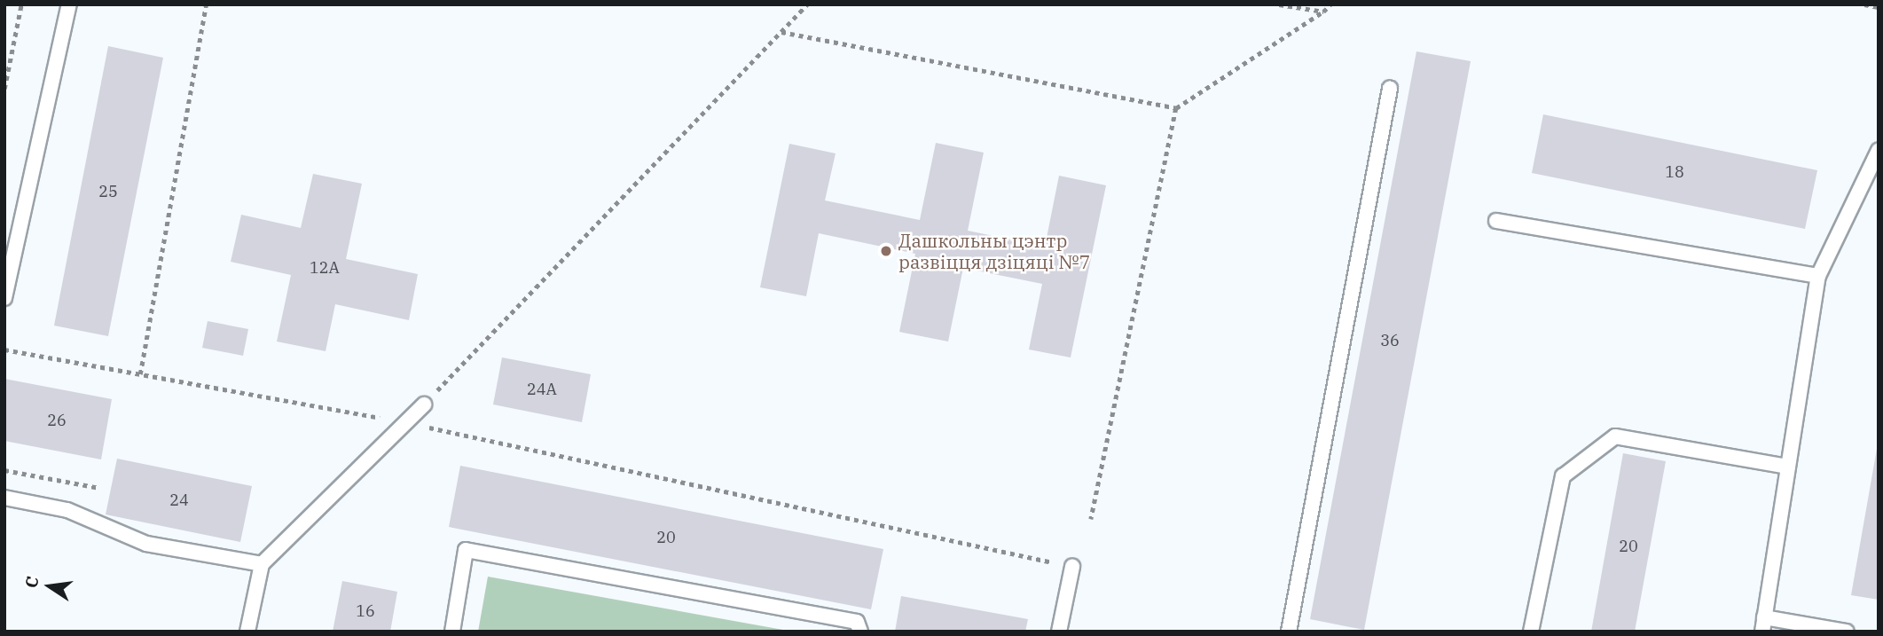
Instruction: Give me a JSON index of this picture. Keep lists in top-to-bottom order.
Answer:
{
  "places": ["Дашкольны цэнтр развіцця дзіцяці №7"],
  "house_numbers": [
    "18",
    "25",
    "12А",
    "36",
    "24А",
    "26",
    "24",
    "20",
    "20",
    "16"
  ],
  "north": "left"
}
